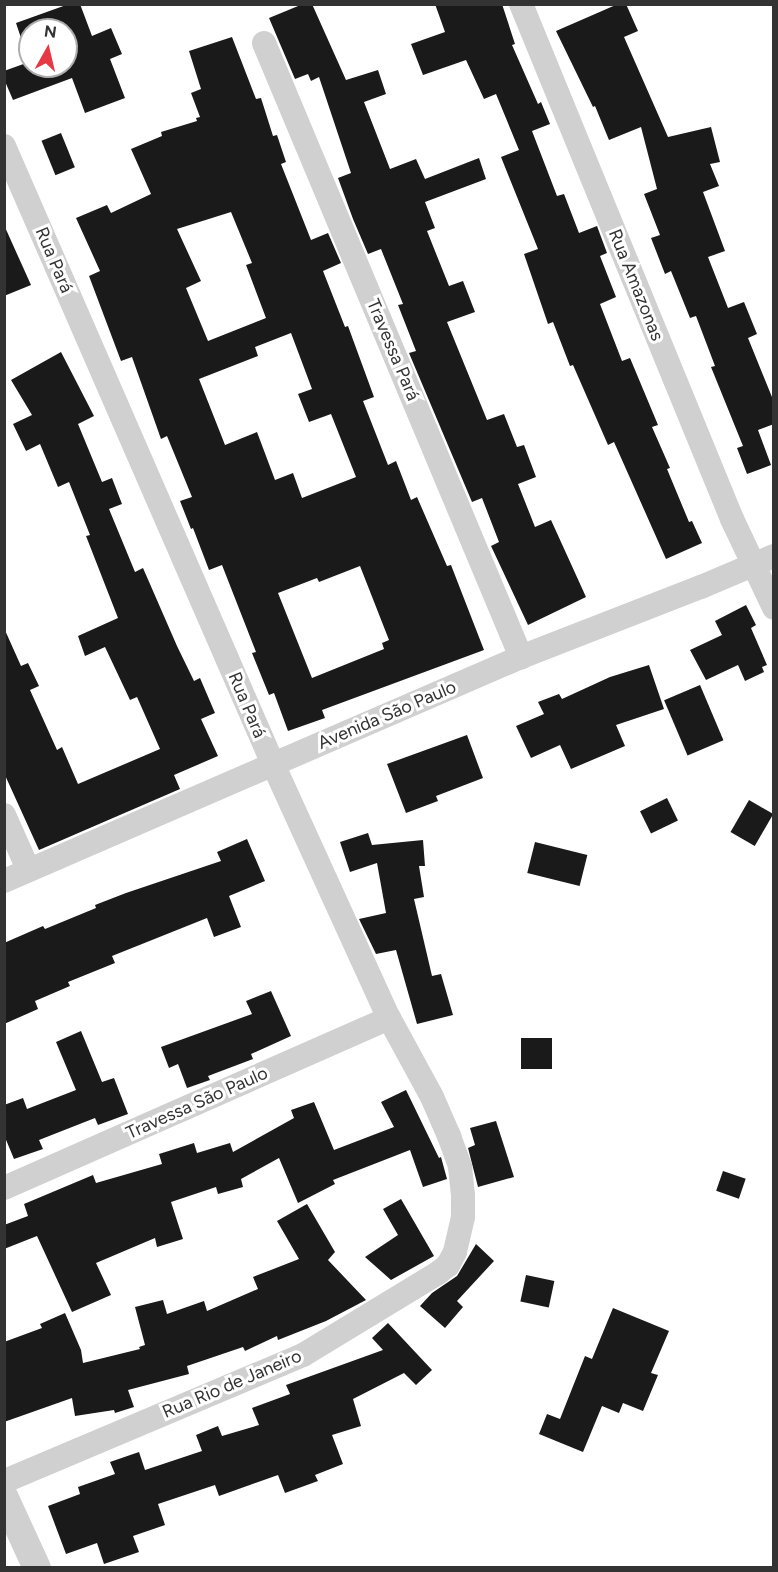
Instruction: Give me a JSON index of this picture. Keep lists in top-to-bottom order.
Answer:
{
  "streets": {
    "street": [
      "Rua Pará",
      "Rua Amazonas",
      "Travessa Pará",
      "Avenida São Paulo",
      "Travessa São Paulo",
      "Rua Rio de Janeiro"
    ]
  },
  "crossings": [
    ["Rua Pará", "Avenida São Paulo"],
    ["Rua Pará", "Travessa São Paulo"],
    ["Rua Pará", "Rua Rio de Janeiro"],
    ["Rua Amazonas", "Avenida São Paulo"],
    ["Travessa Pará", "Avenida São Paulo"]
  ],
  "north": "top"
}
